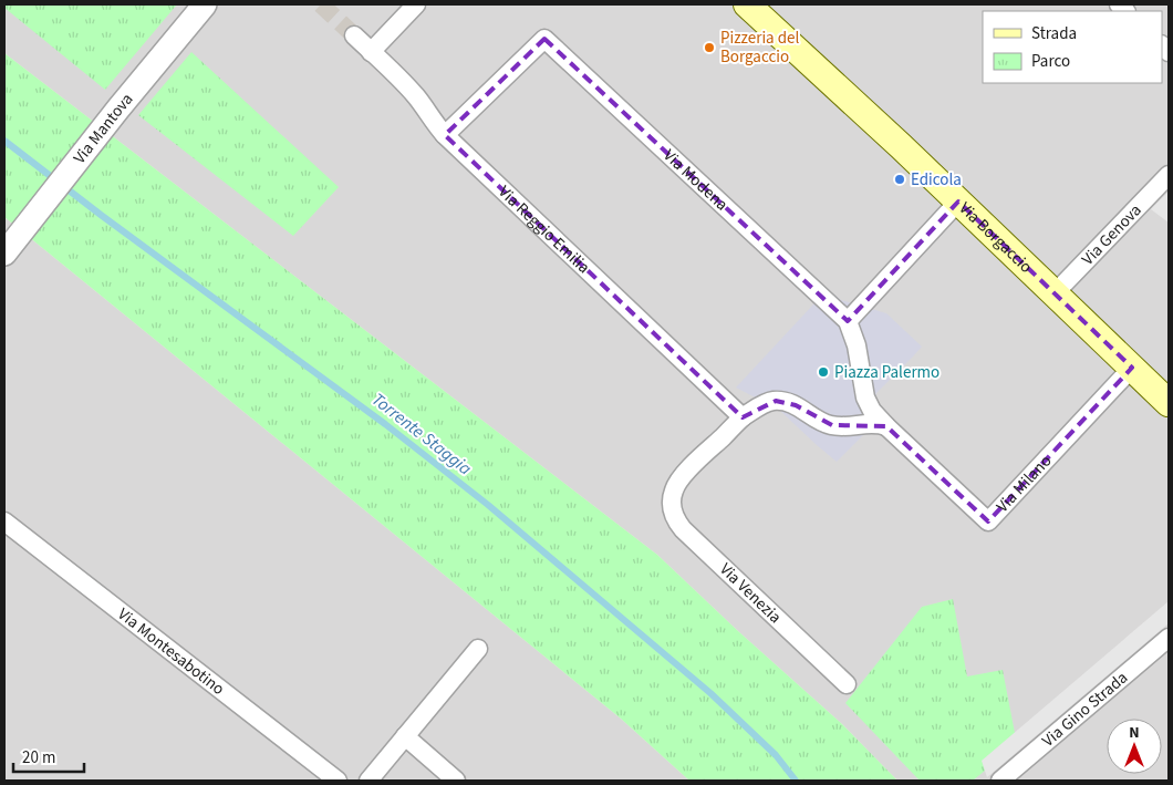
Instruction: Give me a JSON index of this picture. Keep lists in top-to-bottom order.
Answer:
{
  "streets": {
    "main road": ["Via Borgaccio"],
    "street": [
      "Via Mantova",
      "Via Modena",
      "Via Reggio Emilia",
      "Via Genova",
      "Via Milano",
      "Via Venezia",
      "Via Montesabotino",
      "Via Gino Strada"
    ]
  },
  "crossings": [
    ["Via Modena", "Via Reggio Emilia"],
    ["Via Reggio Emilia", "Via Venezia"],
    ["Via Genova", "Via Borgaccio"],
    ["Via Borgaccio", "Via Milano"]
  ],
  "water": ["Torrente Staggia"],
  "places": ["Pizzeria del Borgaccio", "Edicola", "Piazza Palermo"],
  "legend": ["Strada", "Parco"],
  "scale_bar": "20 m",
  "north": "top"
}
